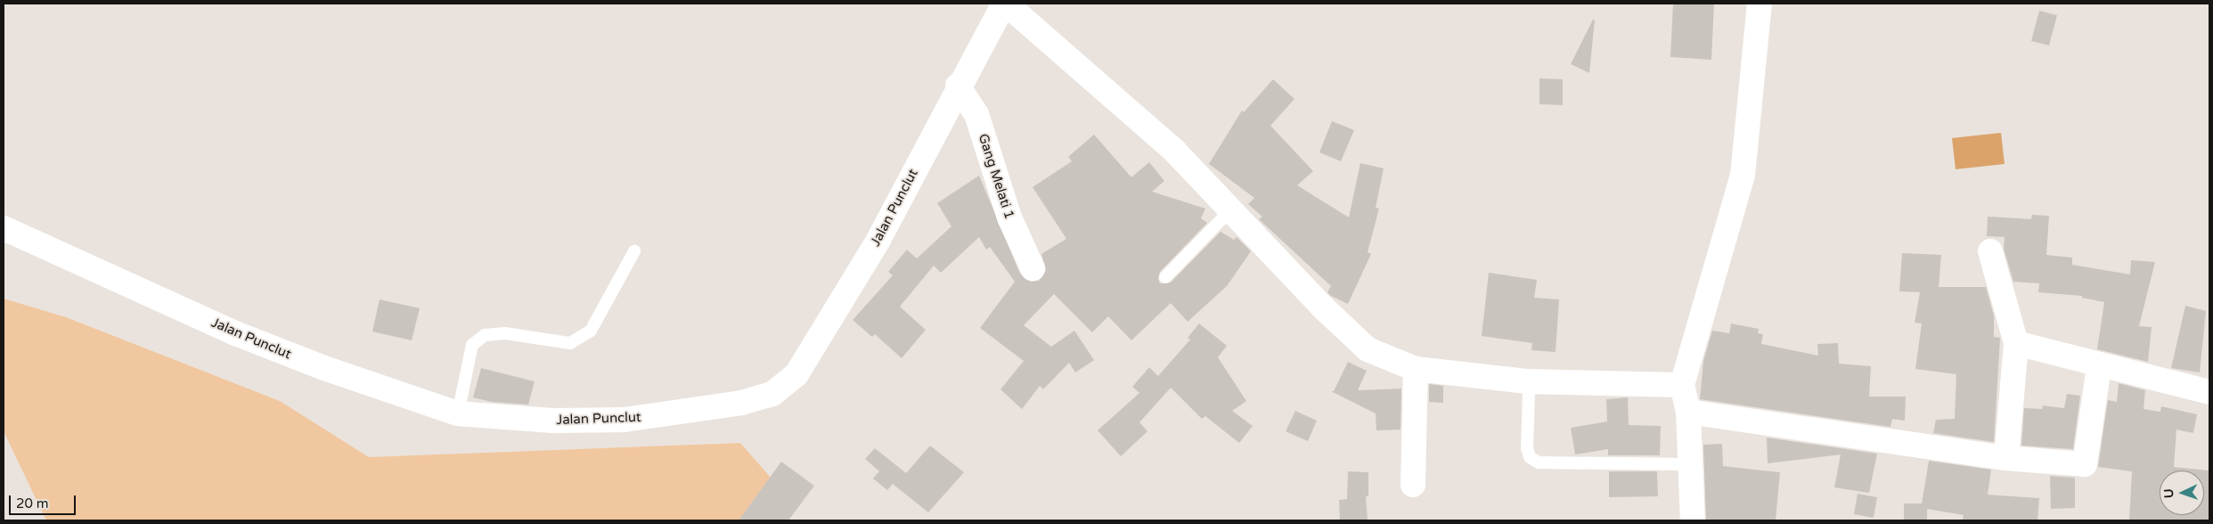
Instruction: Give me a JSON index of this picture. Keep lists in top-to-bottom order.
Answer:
{
  "streets": {
    "street": ["Gang Melati 1", "Jalan Punclut"]
  },
  "crossings": [
    ["Gang Melati 1", "Jalan Punclut"]
  ],
  "scale_bar": "20 m",
  "north": "left"
}
